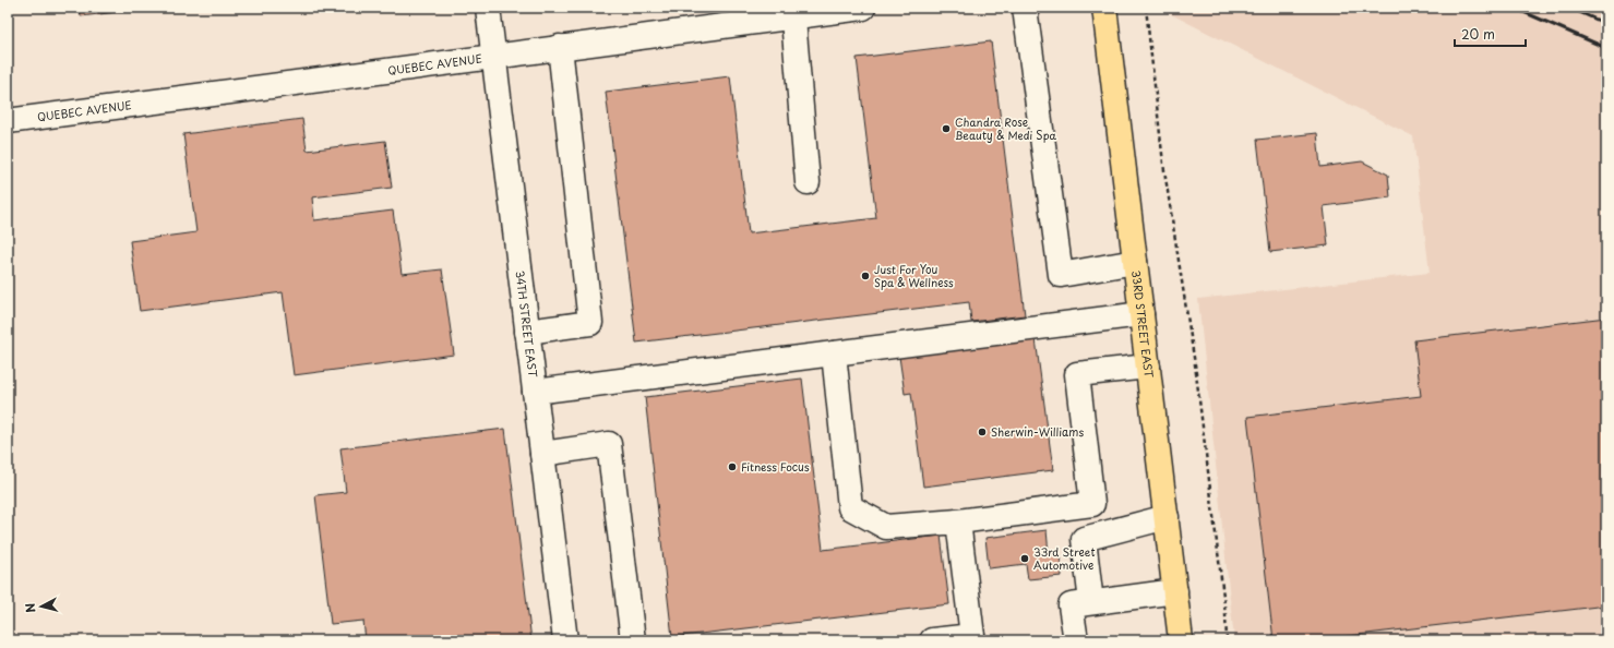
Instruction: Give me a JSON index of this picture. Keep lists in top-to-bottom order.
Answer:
{
  "streets": {
    "main road": ["33RD STREET EAST"],
    "street": ["QUEBEC AVENUE", "34TH STREET EAST"]
  },
  "crossings": [
    ["QUEBEC AVENUE", "34TH STREET EAST"]
  ],
  "places": [
    "Chandra Rose Beauty & Medi Spa",
    "Just For You Spa & Wellness",
    "Sherwin-Williams",
    "Fitness Focus",
    "33rd Street Automotive"
  ],
  "scale_bar": "20 m",
  "north": "left"
}
